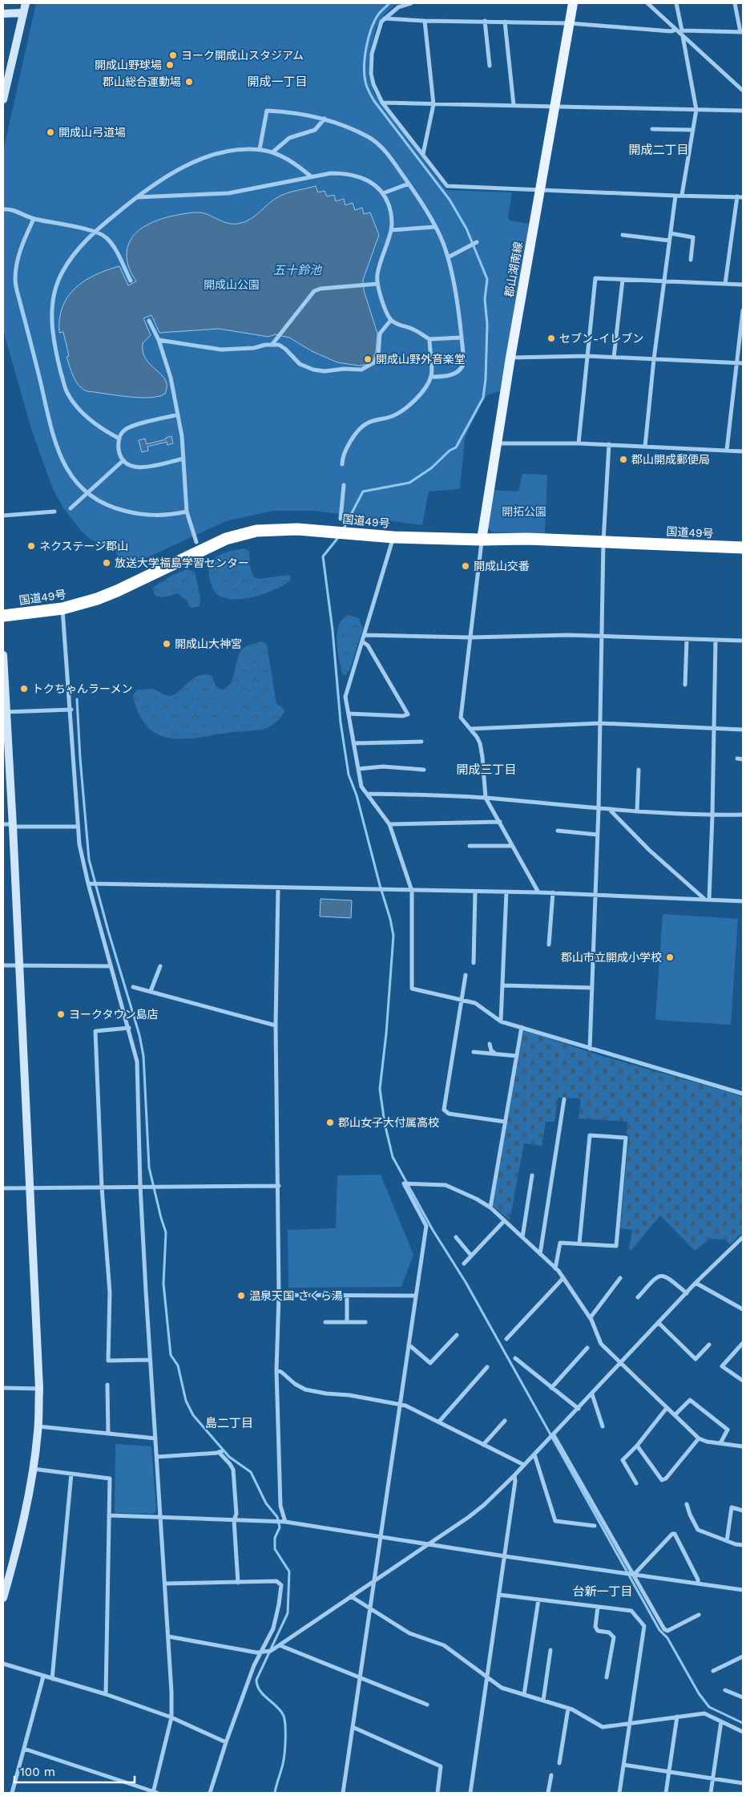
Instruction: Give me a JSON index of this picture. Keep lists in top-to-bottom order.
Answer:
{
  "streets": {
    "highway": ["国道49号"],
    "main road": ["郡山湖南線"]
  },
  "crossings": [
    ["郡山湖南線", "国道49号"]
  ],
  "districts": [
    "開成一丁目",
    "開成二丁目",
    "開成三丁目",
    "島二丁目",
    "台新一丁目"
  ],
  "water": ["五十鈴池"],
  "parks": ["開成山公園", "開拓公園"],
  "places": [
    "ヨーク開成山スタジアム",
    "開成山野球場",
    "郡山総合運動場",
    "開成山弓道場",
    "セブン-イレブン",
    "開成山野外音楽堂",
    "郡山開成郵便局",
    "ネクステージ郡山",
    "放送大学福島学習センター",
    "開成山交番",
    "開成山大神宮",
    "トクちゃんラーメン",
    "郡山市立開成小学校",
    "ヨークタウン島店",
    "郡山女子大付属高校",
    "温泉天国 さくら湯"
  ],
  "scale_bar": "100 m"
}
